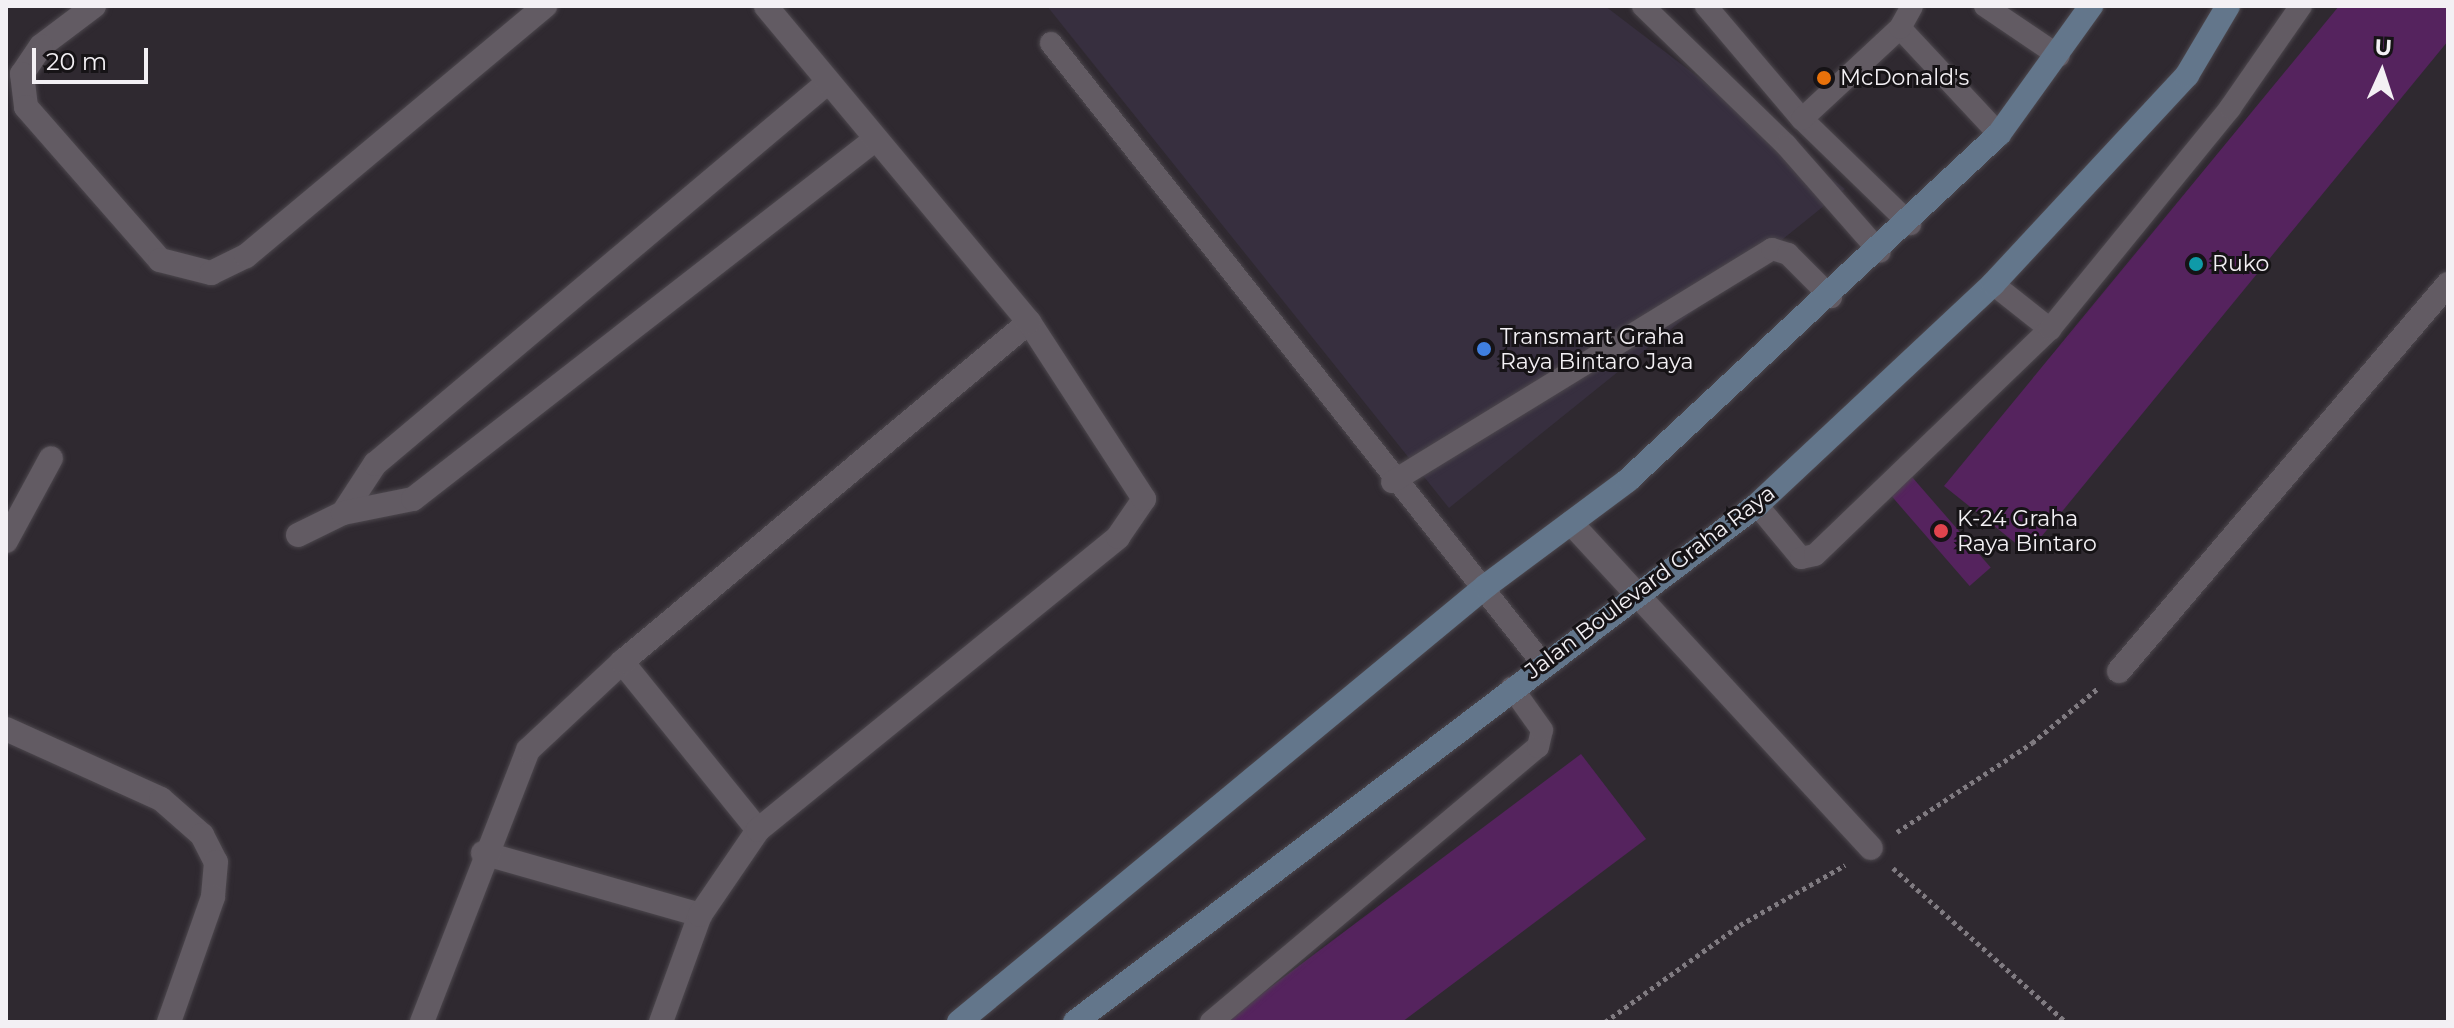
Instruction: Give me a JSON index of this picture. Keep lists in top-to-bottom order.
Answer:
{
  "streets": {
    "main road": ["Jalan Boulevard Graha Raya"]
  },
  "places": [
    "McDonald's",
    "Ruko",
    "Transmart Graha Raya Bintaro Jaya",
    "K-24 Graha Raya Bintaro"
  ],
  "scale_bar": "20 m",
  "north": "top"
}
